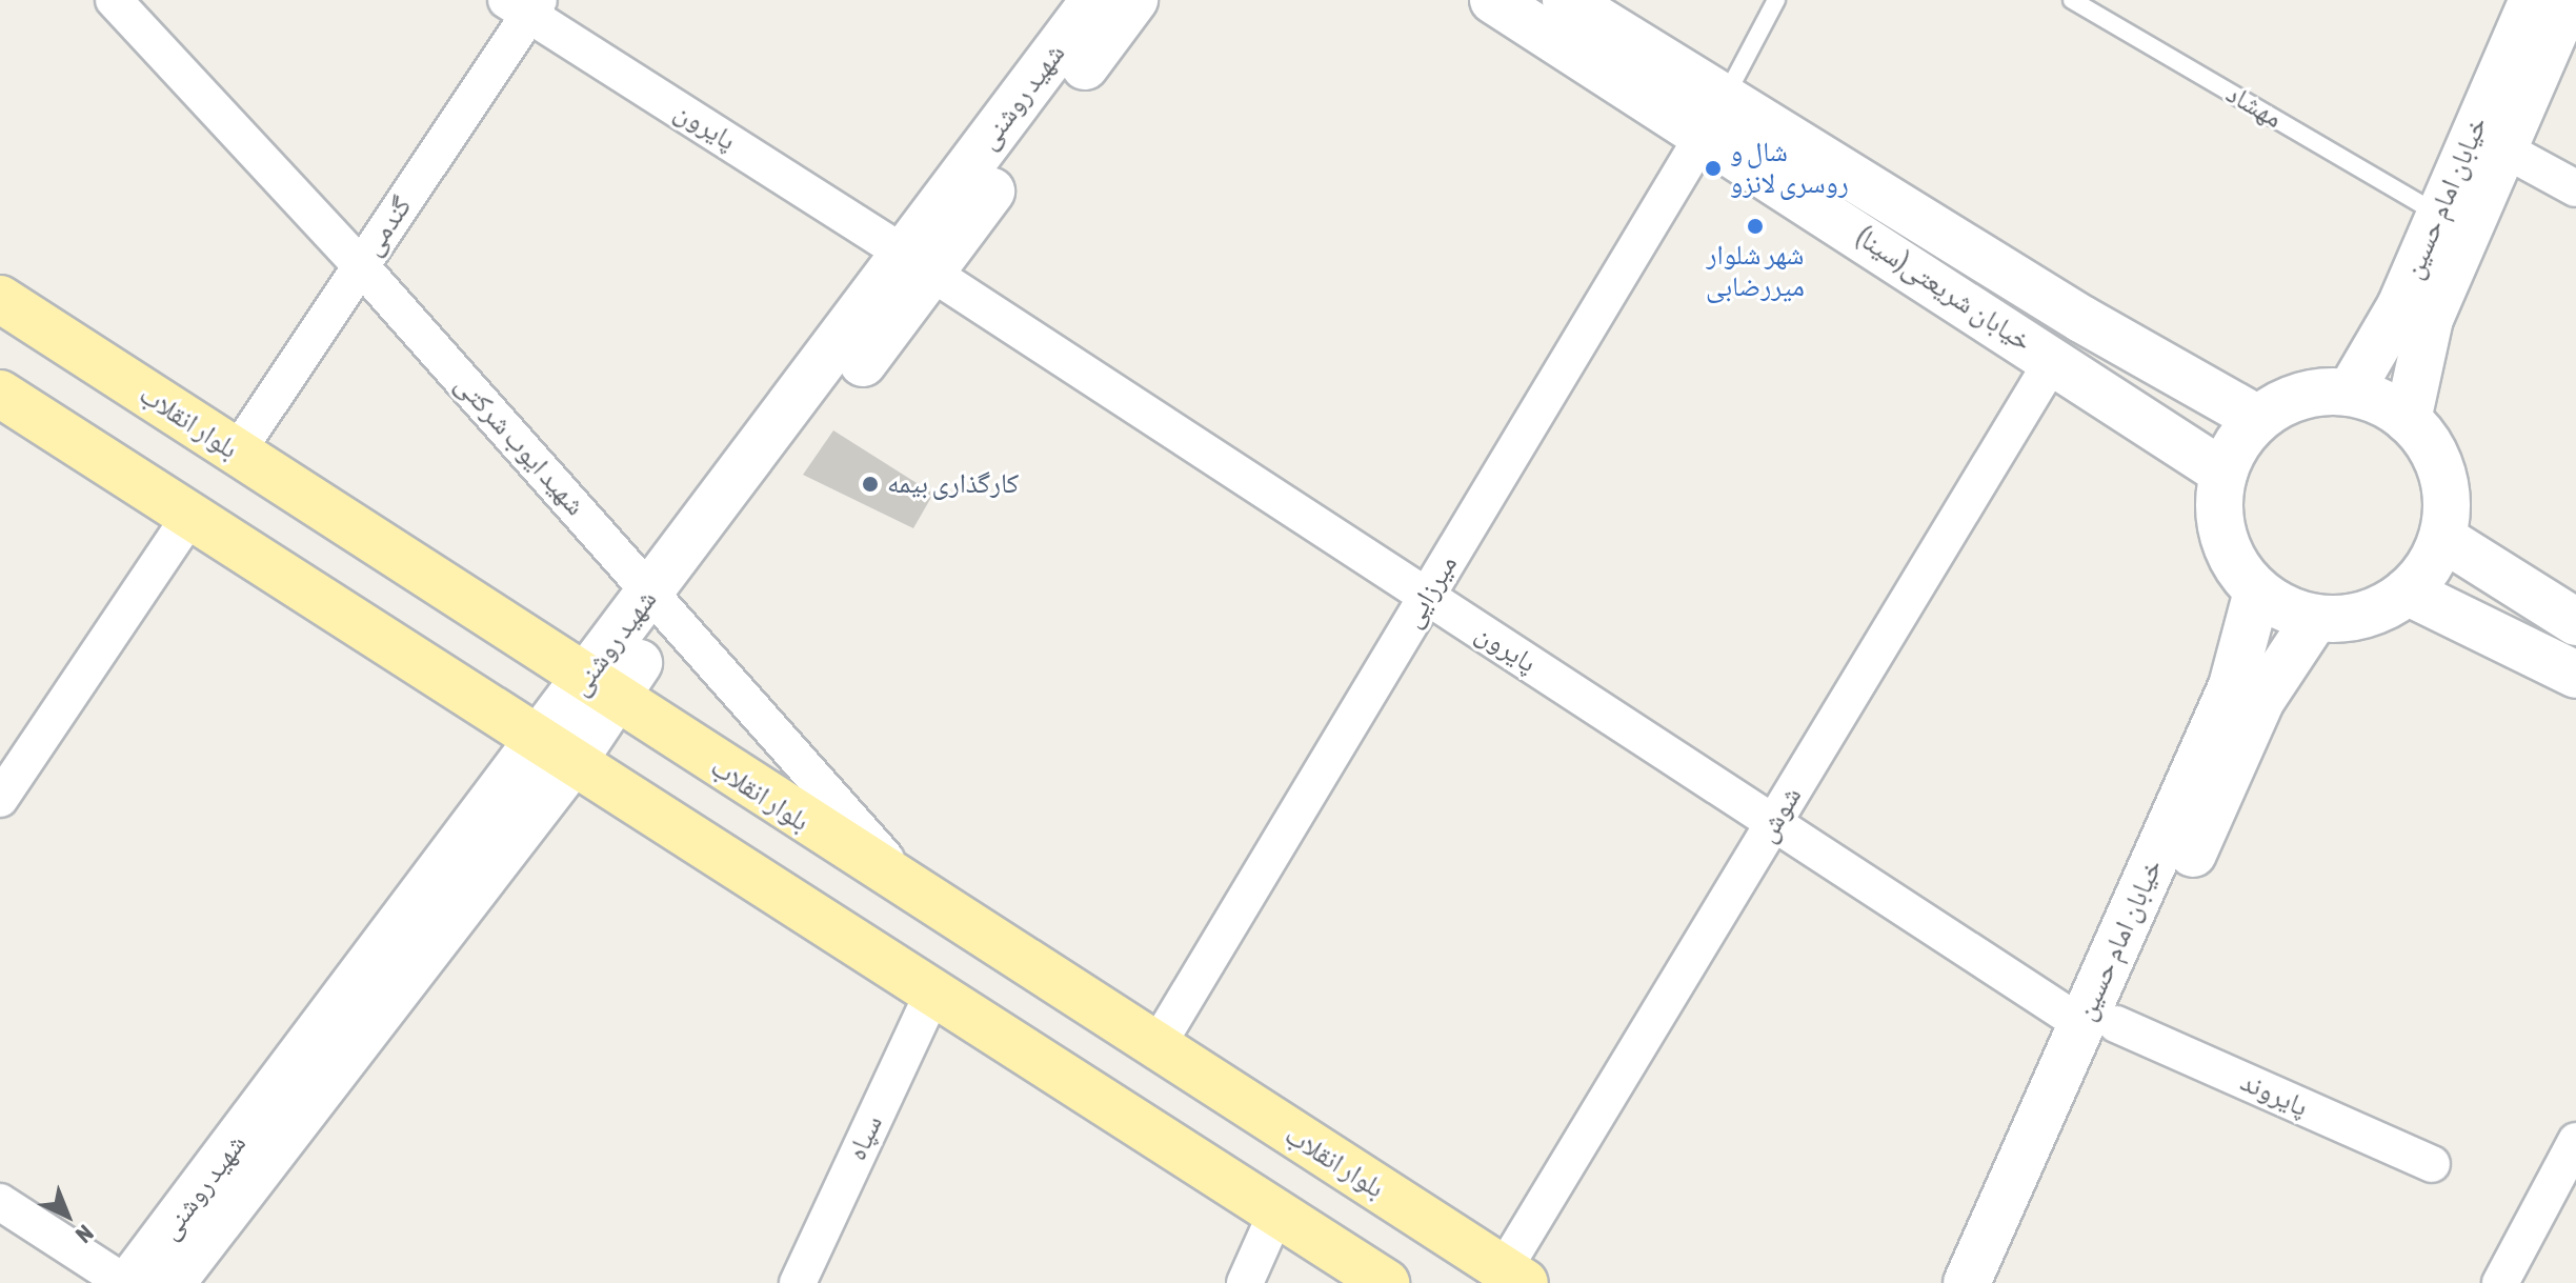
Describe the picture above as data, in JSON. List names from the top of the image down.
{
  "streets": {
    "main road": [
      "شهید روشنی",
      "خیابان امام حسین",
      "خیابان شریعتی(سینا)",
      "بلوار انقلاب"
    ],
    "street": [
      "پایرون",
      "گندمی",
      "شهید ایوب شرکتی",
      "میرزایی",
      "شوش",
      "پایروند",
      "سپاه"
    ],
    "lane": ["مهشاد"]
  },
  "crossings": [
    ["شهید روشنی", "پایرون"],
    ["شهید روشنی", "بلوار انقلاب"],
    ["شهید روشنی", "شهید ایوب شرکتی"],
    ["مهشاد", "خیابان امام حسین"],
    ["پایرون", "خیابان امام حسین"],
    ["پایرون", "گندمی"],
    ["پایرون", "میرزایی"],
    ["پایرون", "شوش"],
    ["پایرون", "پایروند"],
    ["خیابان امام حسین", "خیابان شریعتی(سینا)"],
    ["خیابان امام حسین", "پایروند"],
    ["گندمی", "بلوار انقلاب"],
    ["گندمی", "شهید ایوب شرکتی"],
    ["خیابان شریعتی(سینا)", "میرزایی"],
    ["خیابان شریعتی(سینا)", "شوش"],
    ["بلوار انقلاب", "شهید ایوب شرکتی"],
    ["بلوار انقلاب", "میرزایی"],
    ["بلوار انقلاب", "شوش"]
  ],
  "places": ["شال و روسری لانزو", "شهر شلوار میررضابی", "کارگذاری بیمه"],
  "north": "bottom right"
}
